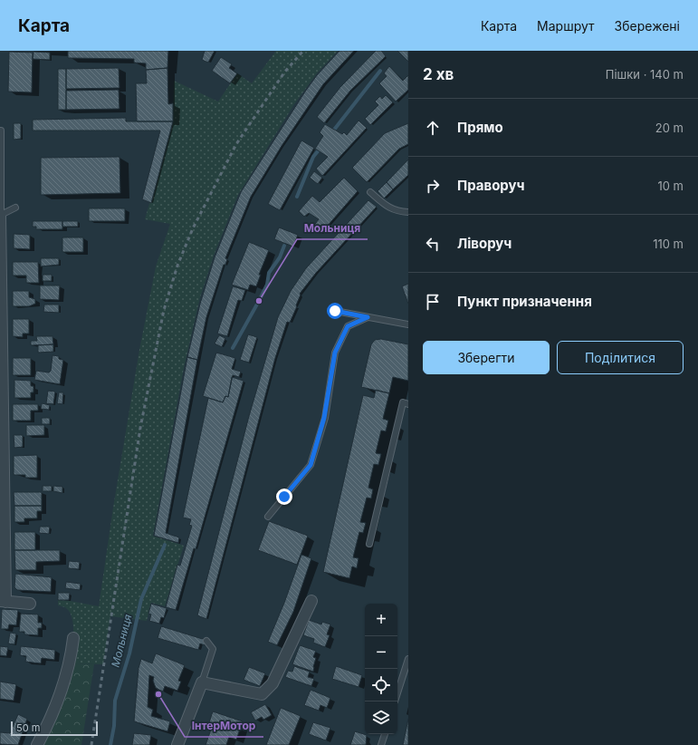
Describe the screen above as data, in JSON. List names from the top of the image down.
{
  "water": ["Мольниця"],
  "places": ["Мольниця", "ІнтерМотор"],
  "scale_bar": "50 m",
  "page": {
    "header": "Карта",
    "nav": ["Карта", "Маршрут", "Збережені"],
    "heading": ["2 хв", "Пішки · 140 m"],
    "list": [
      ["Прямо", "20 m"],
      ["Праворуч", "10 m"],
      ["Ліворуч", "110 m"],
      "Пункт призначення"
    ],
    "buttons": ["Зберегти", "Поділитися"],
    "map_buttons": ["+", "−"],
    "scale": "50 m"
  }
}
